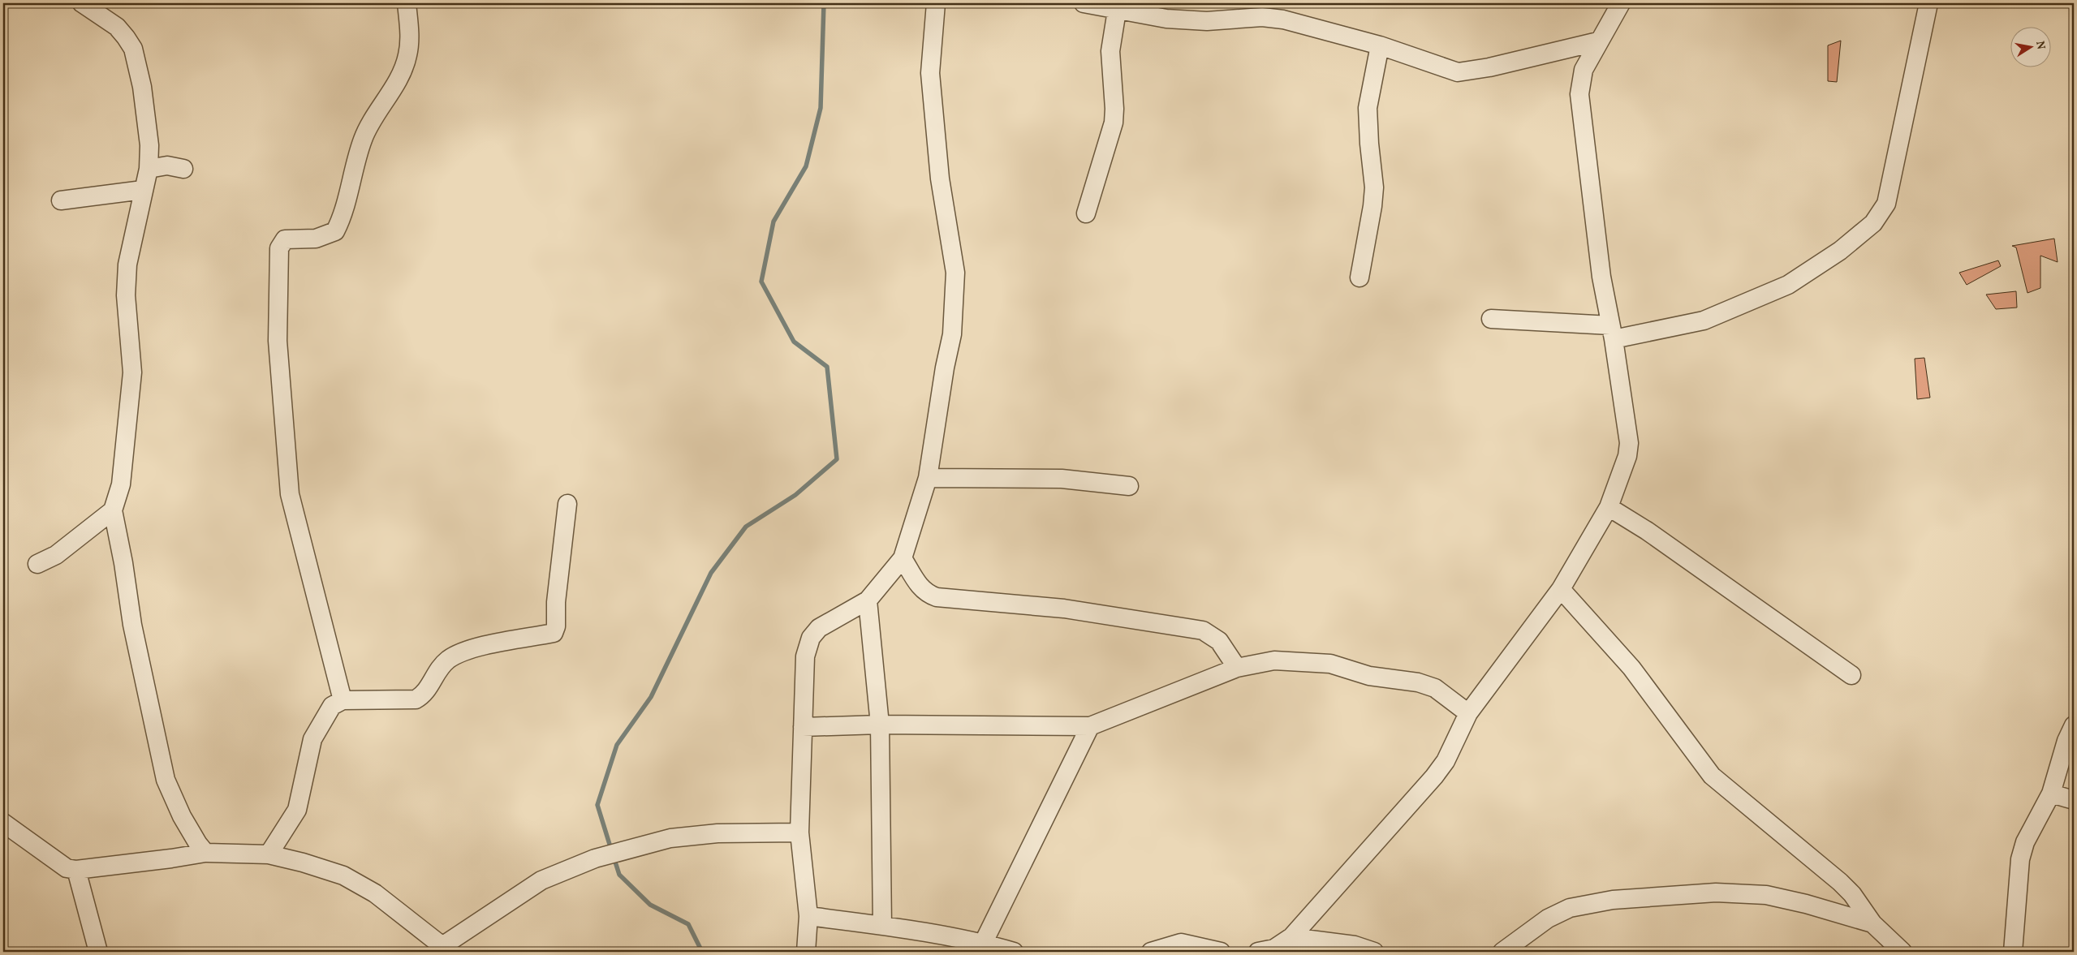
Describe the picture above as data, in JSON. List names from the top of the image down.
{
  "north": "right"
}
